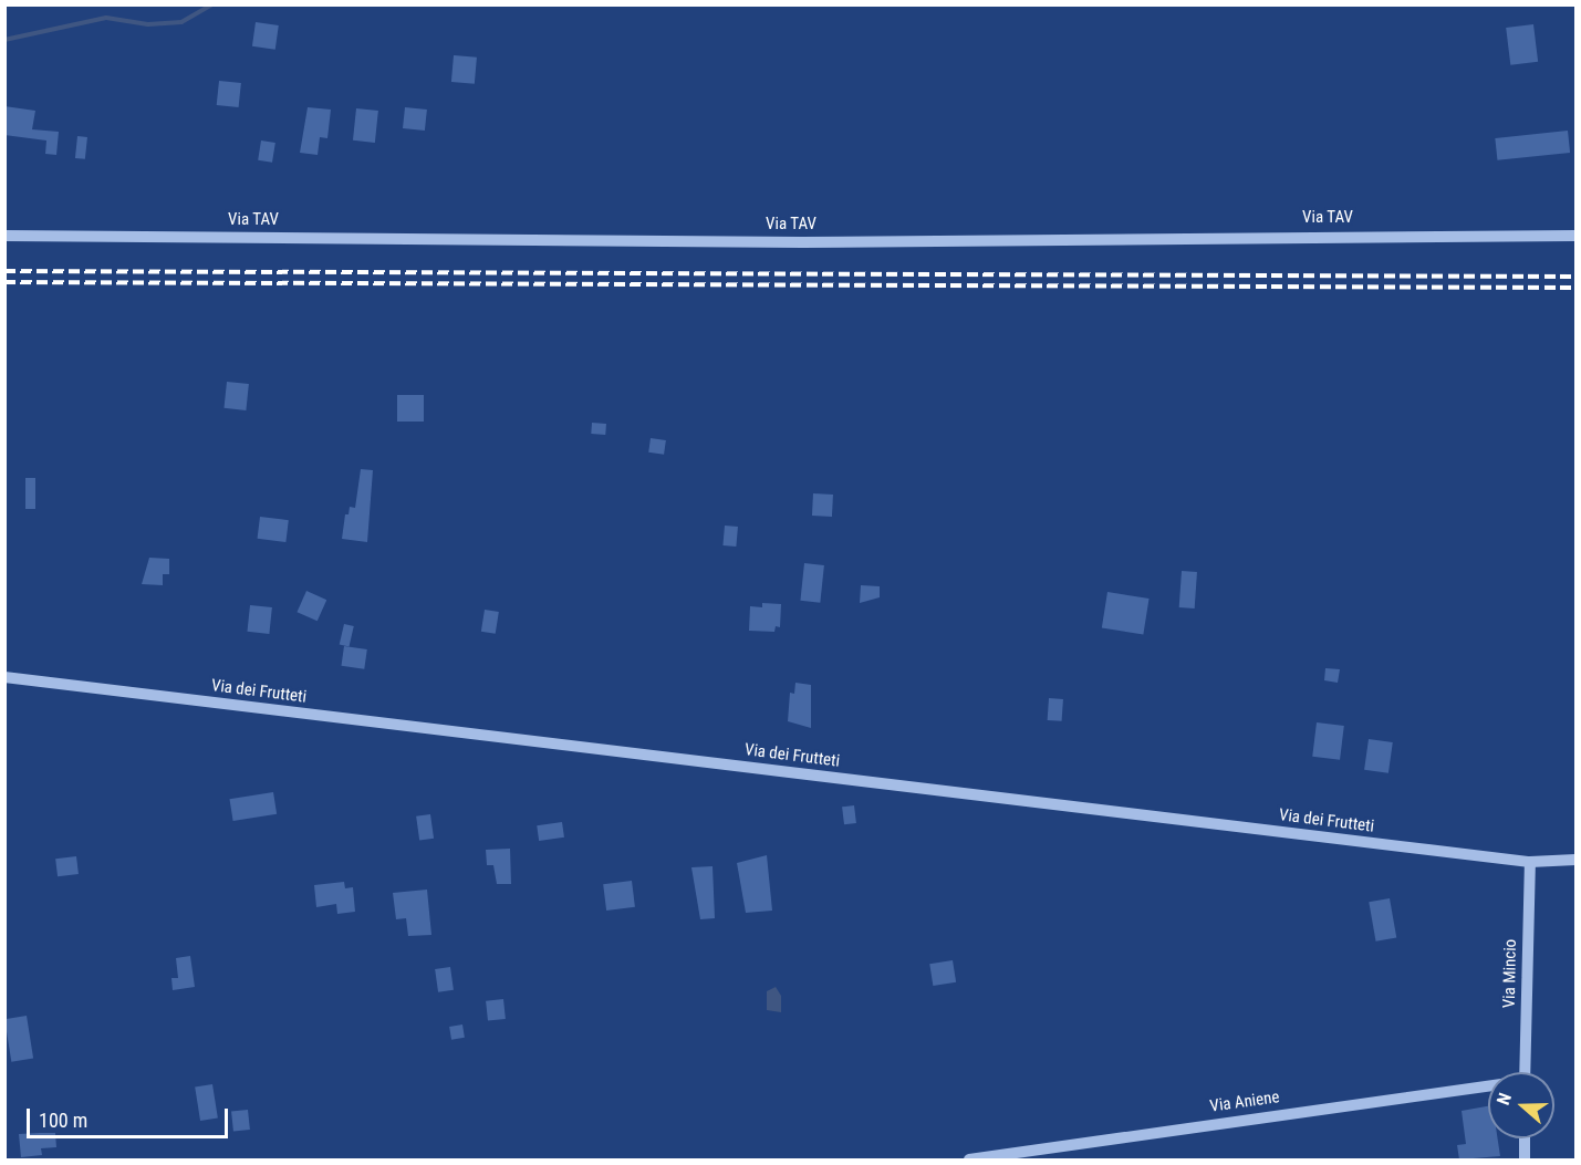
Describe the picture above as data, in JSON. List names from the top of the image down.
{
  "streets": {
    "street": [
      "Via TAV",
      "Via dei Frutteti",
      "Via Mincio",
      "Via Aniene"
    ]
  },
  "crossings": [
    ["Via dei Frutteti", "Via Mincio"]
  ],
  "scale_bar": "100 m",
  "north": "left"
}
